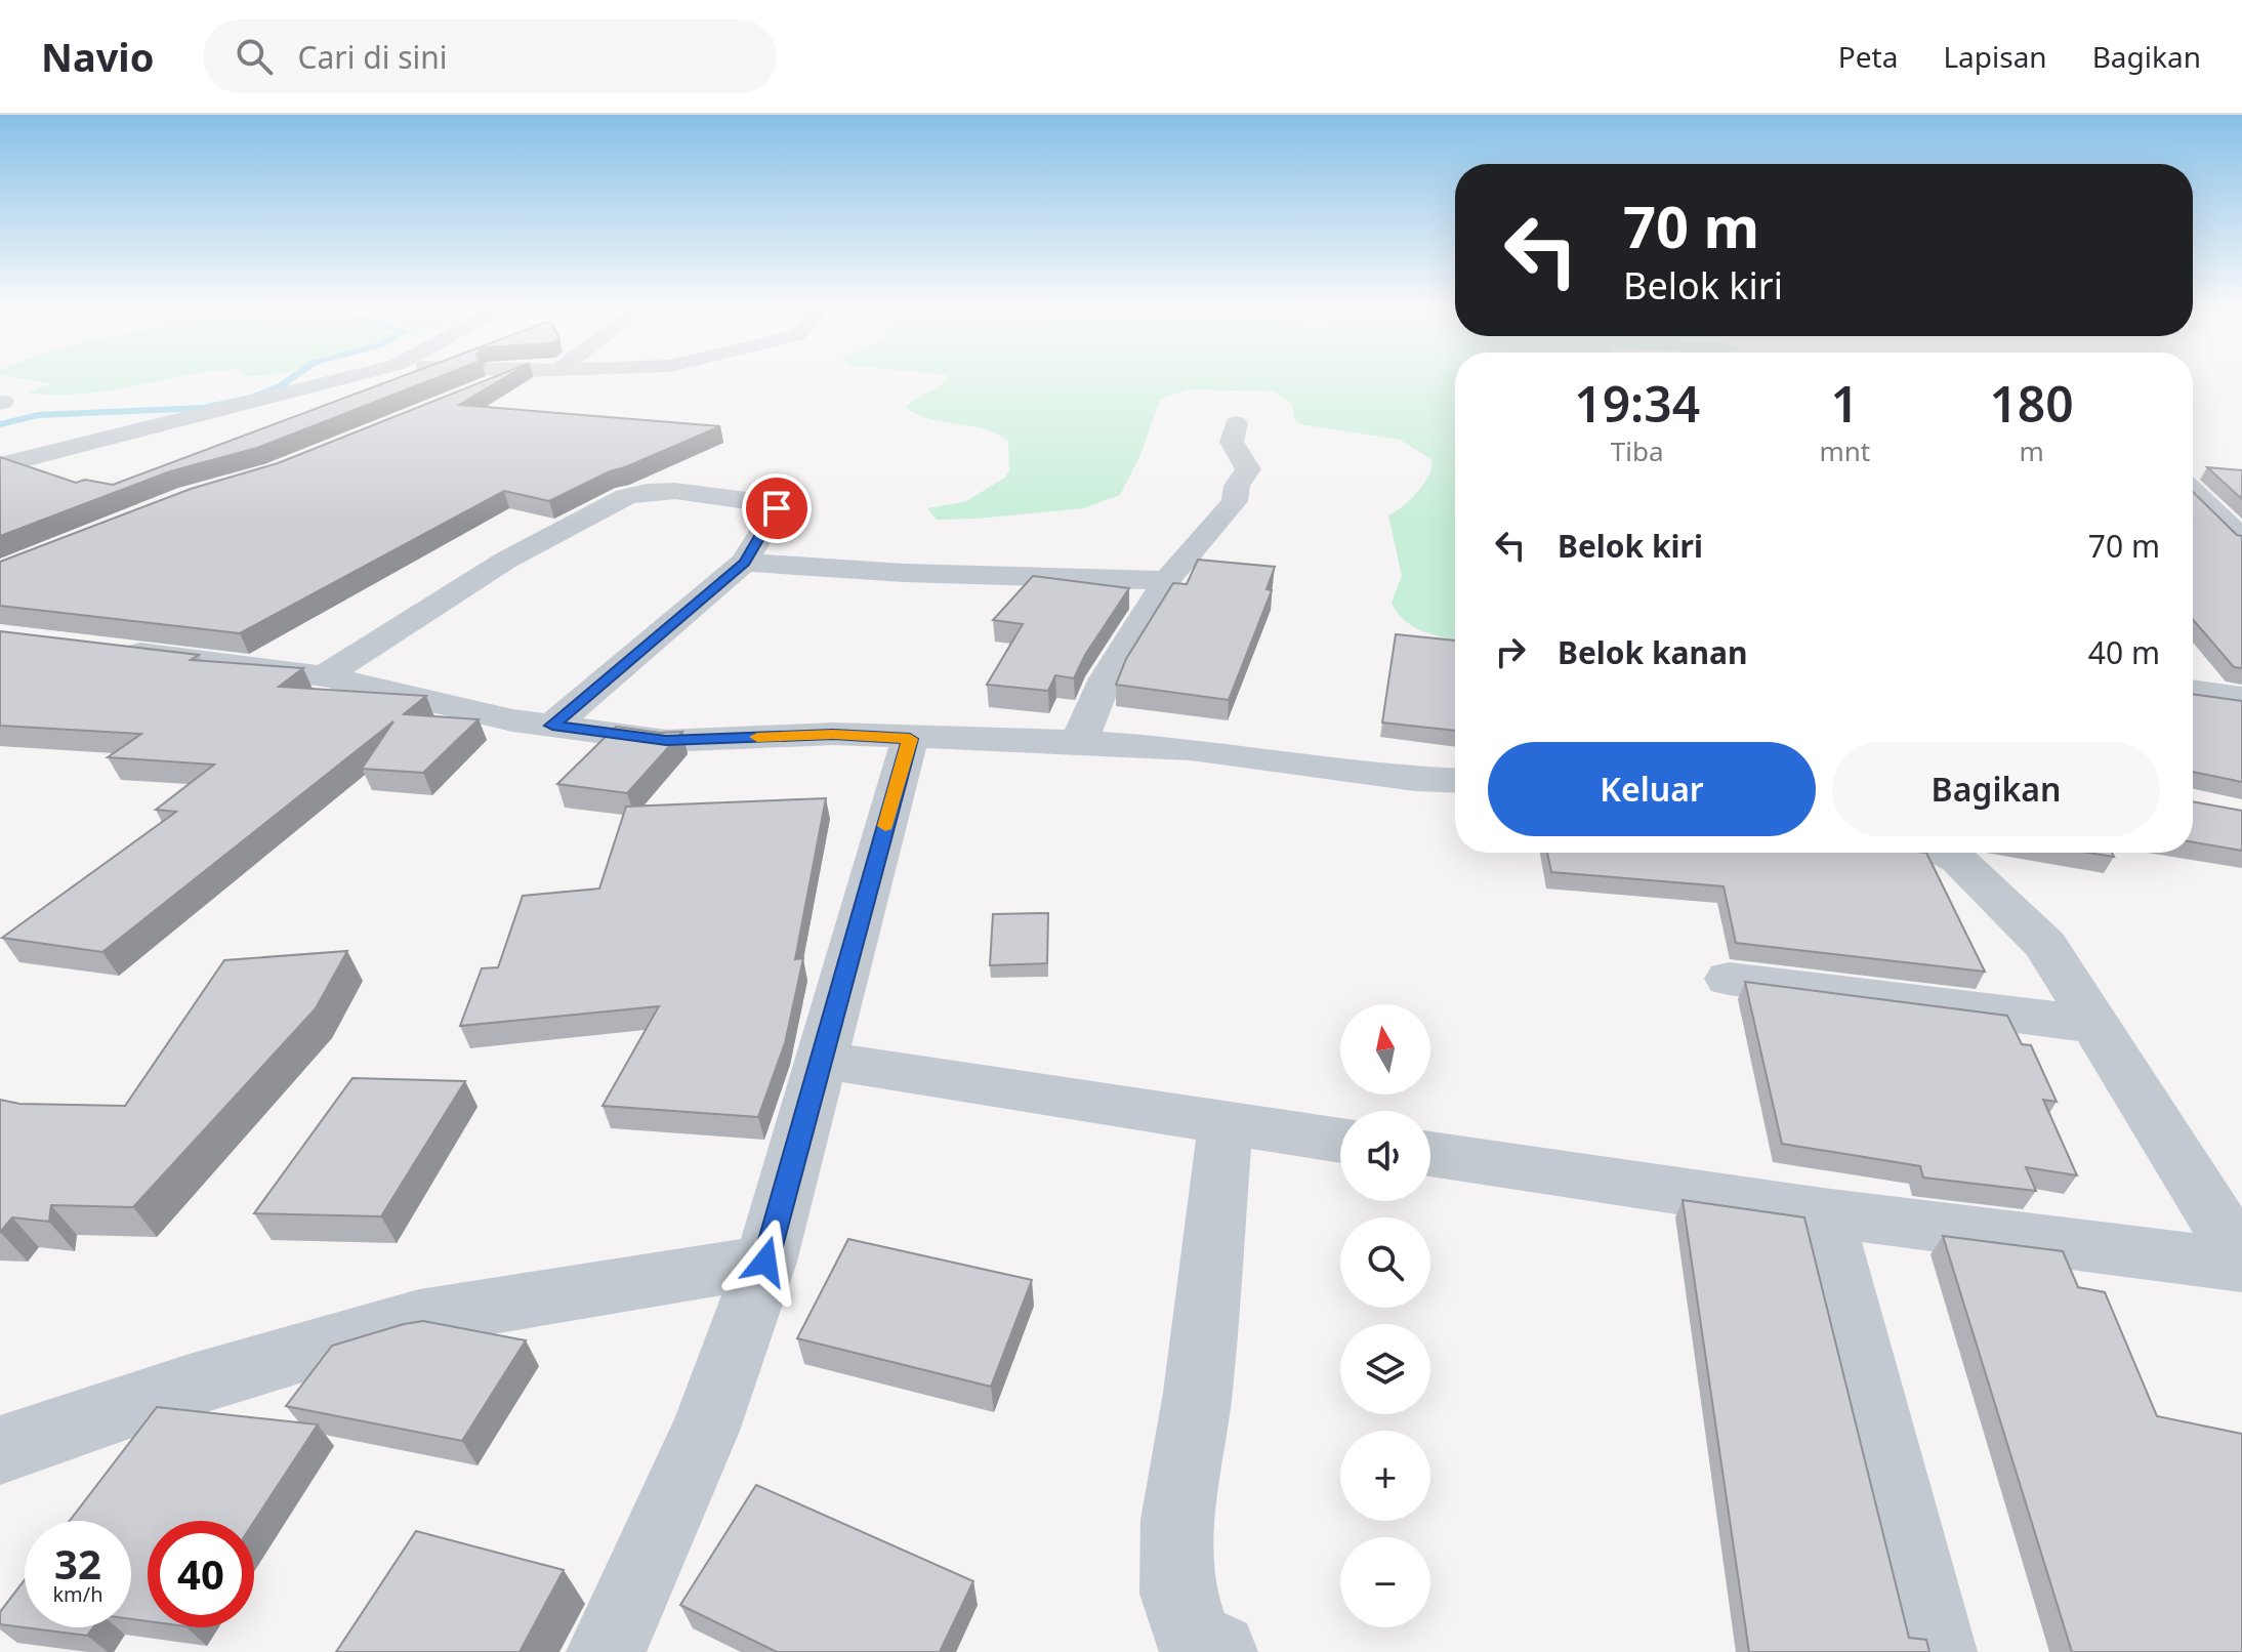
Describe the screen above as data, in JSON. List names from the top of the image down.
{
  "north": "top",
  "page": {
    "header": "Navio",
    "search": "Cari di sini",
    "nav": ["Peta", "Lapisan", "Bagikan"],
    "turn": ["70 m", "Belok kiri"],
    "eta": [
      "19:34",
      "Tiba",
      "1",
      "mnt",
      "180",
      "m"
    ],
    "list": [
      {
        "name": "Belok kiri",
        "value": "70 m"
      },
      {
        "name": "Belok kanan",
        "value": "40 m"
      }
    ],
    "buttons": ["Keluar", "Bagikan"],
    "map_buttons": ["+", "−"],
    "speed": "32 km/h",
    "limit": "40"
  }
}
